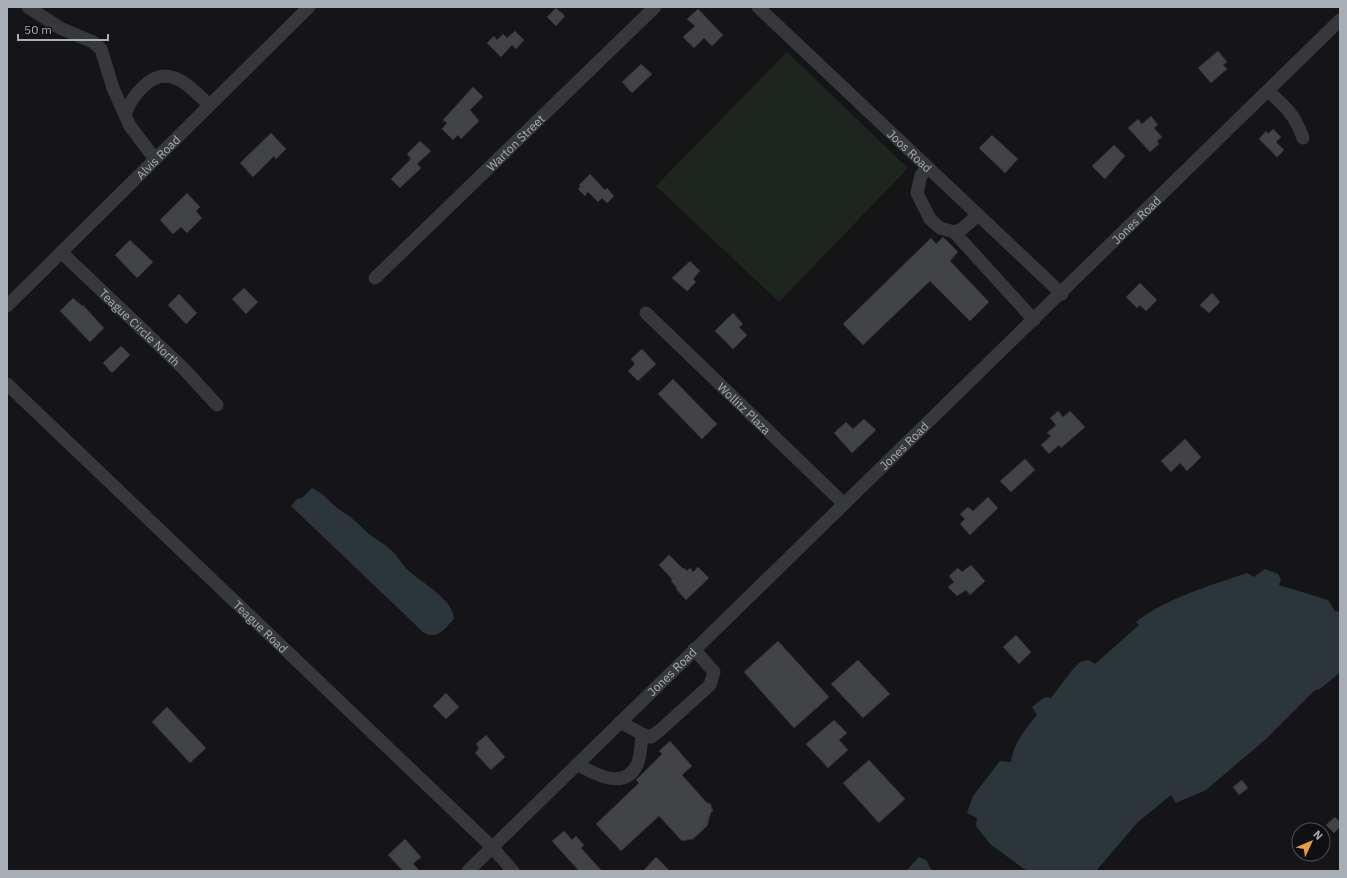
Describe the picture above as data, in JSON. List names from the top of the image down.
{
  "streets": {
    "street": [
      "Warton Street",
      "Joos Road",
      "Alvis Road",
      "Jones Road",
      "Teague Circle North",
      "Wollitz Plaza",
      "Teague Road"
    ]
  },
  "crossings": [
    ["Joos Road", "Jones Road"],
    ["Alvis Road", "Teague Circle North"],
    ["Jones Road", "Wollitz Plaza"],
    ["Jones Road", "Teague Road"]
  ],
  "scale_bar": "50 m",
  "north": "top right"
}
